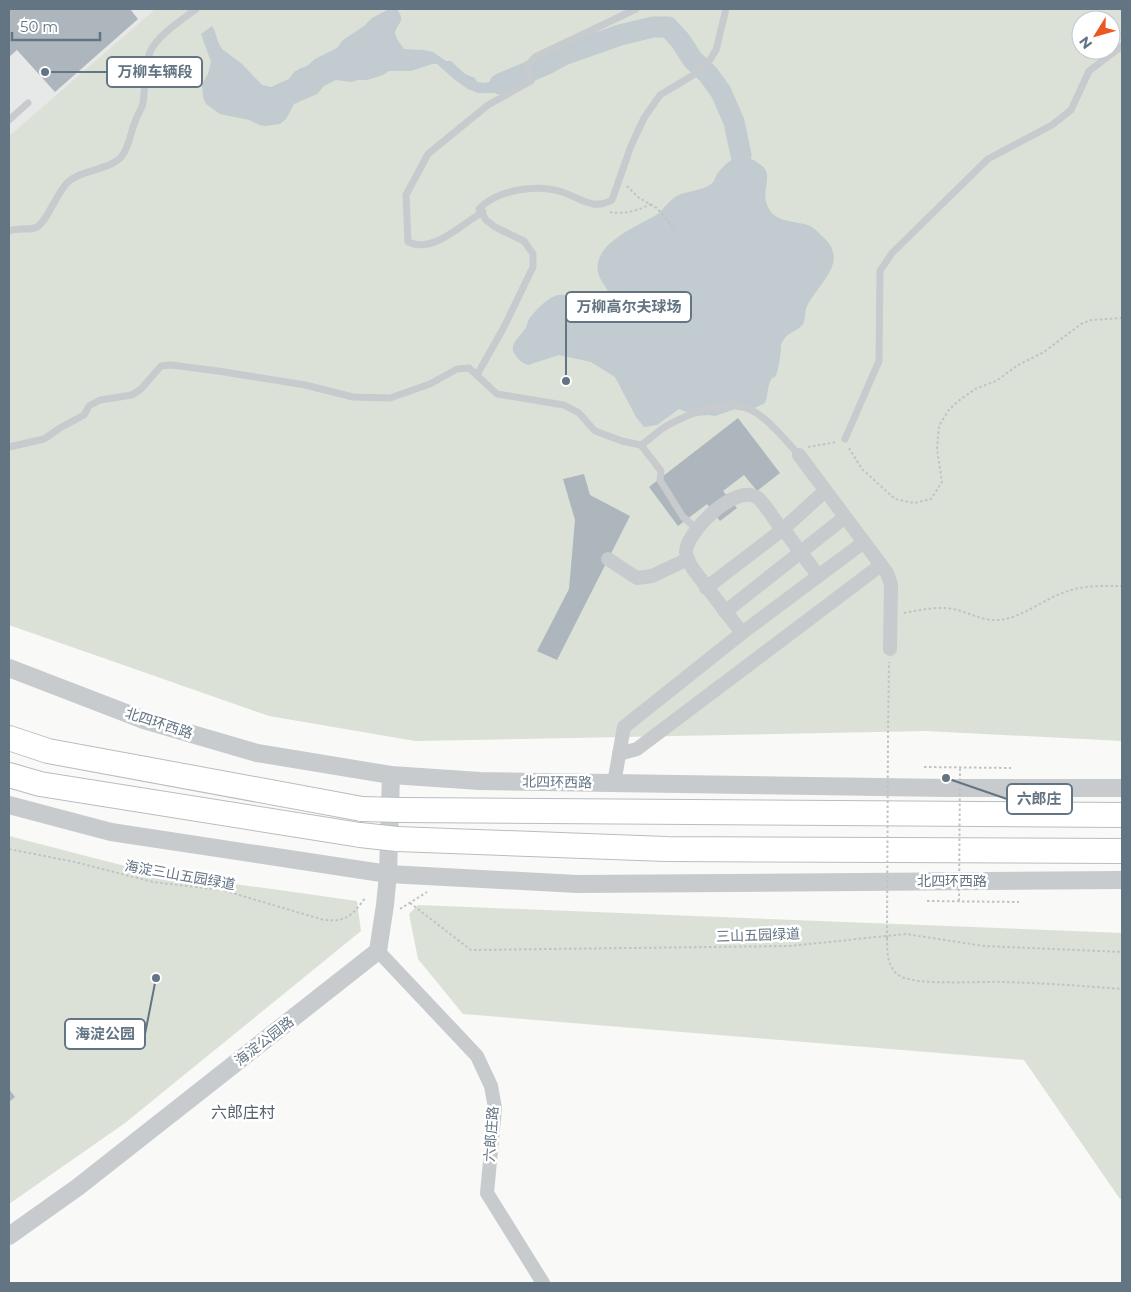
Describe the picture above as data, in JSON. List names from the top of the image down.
{
  "streets": {
    "highway": ["北四环西路"],
    "street": ["海淀公园路", "六郎庄路"],
    "path": ["海淀三山五园绿道", "三山五园绿道"]
  },
  "crossings": [
    ["海淀公园路", "六郎庄路"]
  ],
  "districts": ["六郎庄村"],
  "places": [
    "万柳车辆段",
    "万柳高尔夫球场",
    "六郎庄",
    "海淀公园"
  ],
  "scale_bar": "50 m",
  "north": "bottom left"
}
